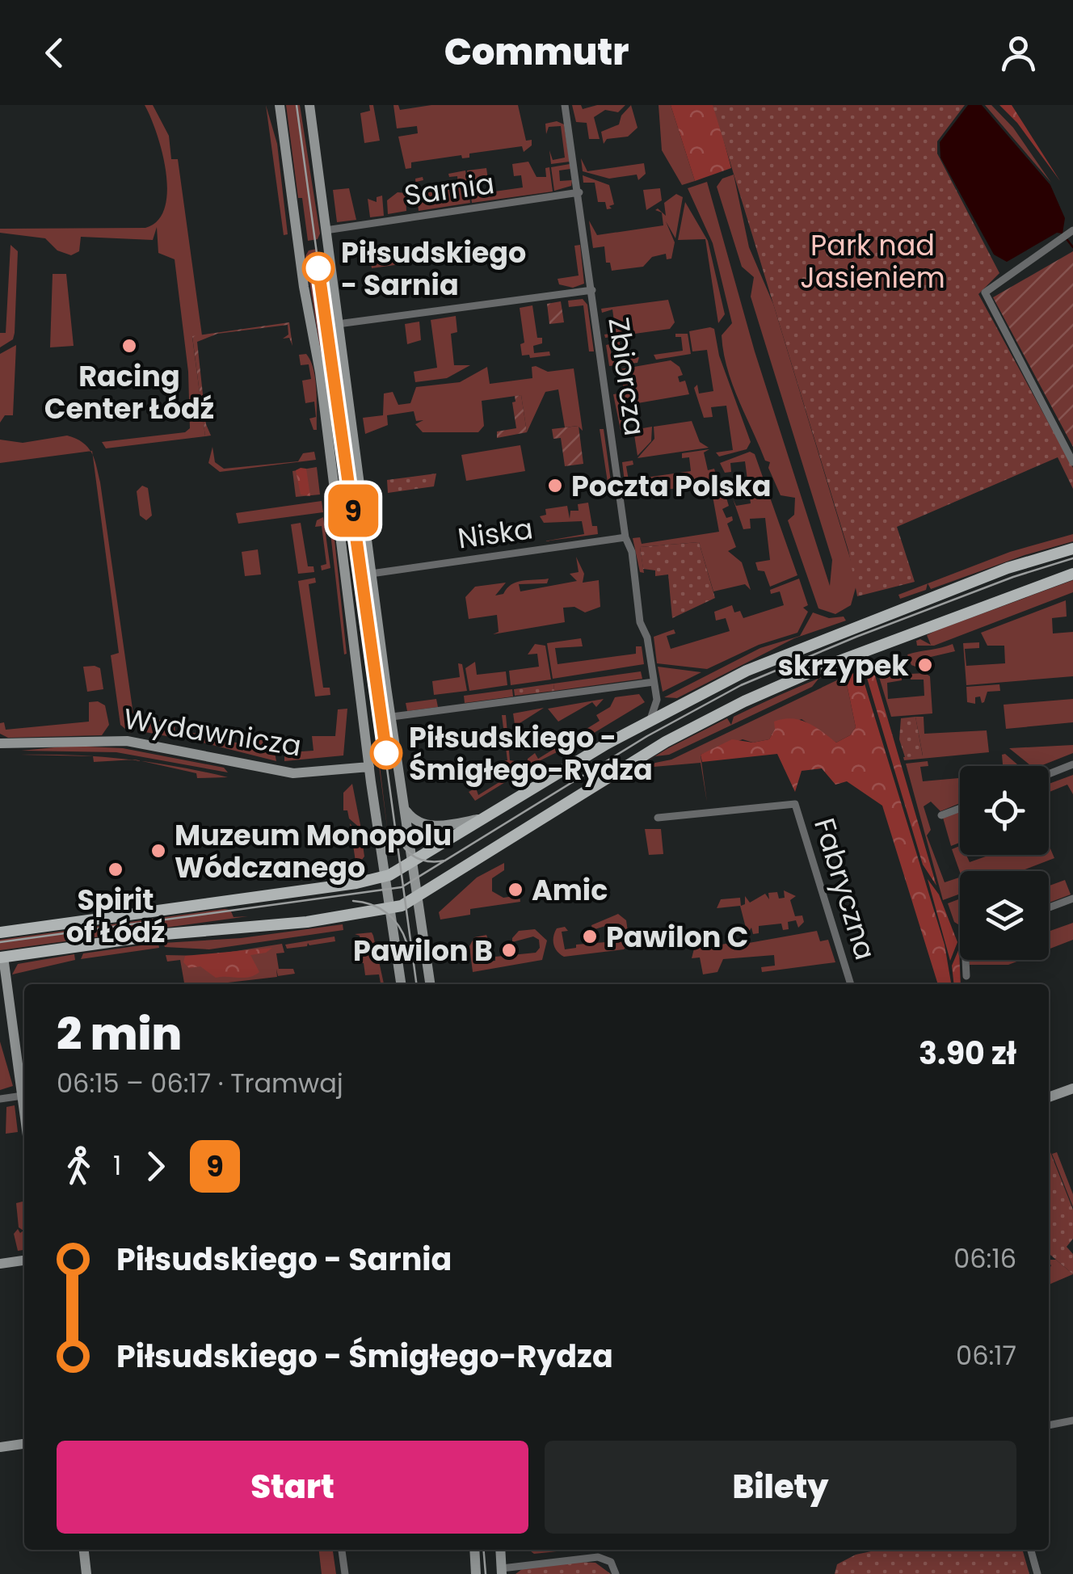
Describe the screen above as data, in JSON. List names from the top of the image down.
{
  "streets": {
    "main road": ["Wydawnicza"],
    "street": [
      "Sarnia",
      "Zbiorcza",
      "Niska",
      "Fabryczna"
    ]
  },
  "crossings": [
    ["Sarnia", "Zbiorcza"],
    ["Zbiorcza", "Niska"]
  ],
  "parks": ["Park nad Jasieniem"],
  "places": [
    "Piłsudskiego - Sarnia",
    "Racing Center Łódź",
    "Poczta Polska",
    "skrzypek",
    "Piłsudskiego - Śmigłego-Rydza",
    "Muzeum Monopolu Wódczanego",
    "Spirit of Łódź",
    "Amic",
    "Pawilon C",
    "Pawilon B"
  ],
  "lines": ["tram line 9"],
  "page": {
    "header": "Commutr",
    "on_map": "9",
    "heading": ["2 min", "06:15 – 06:17 · Tramwaj", "3.90 zł"],
    "legs": ["1", "9"],
    "list": [
      {
        "name": "Piłsudskiego - Sarnia",
        "value": "06:16"
      },
      {
        "name": "Piłsudskiego - Śmigłego-Rydza",
        "value": "06:17"
      }
    ],
    "buttons": ["Start", "Bilety"]
  }
}
